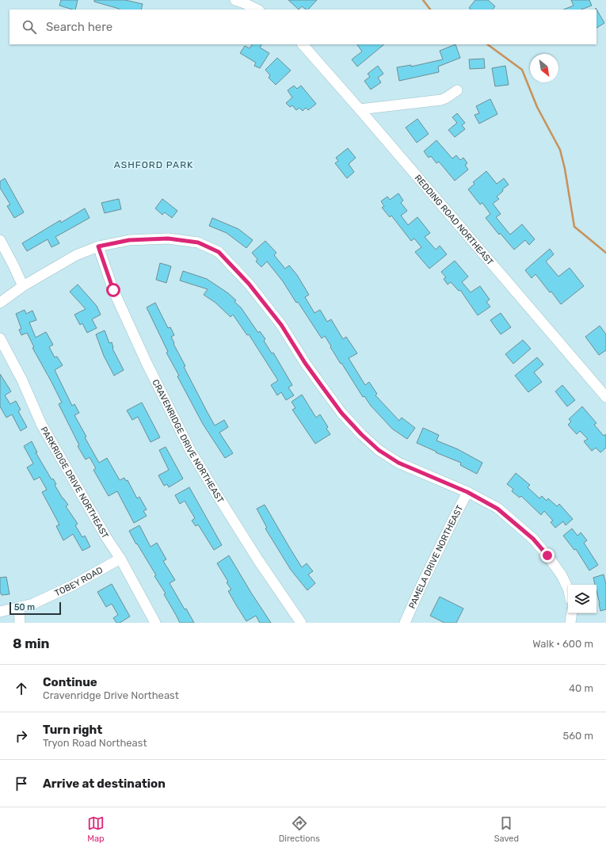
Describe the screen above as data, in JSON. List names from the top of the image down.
{
  "streets": {
    "street": [
      "REDDING ROAD NORTHEAST",
      "CRAVENRIDGE DRIVE NORTHEAST",
      "PARKRIDGE DRIVE NORTHEAST",
      "PAMELA DRIVE NORTHEAST",
      "TOBEY ROAD"
    ]
  },
  "crossings": [
    ["PARKRIDGE DRIVE NORTHEAST", "TOBEY ROAD"]
  ],
  "districts": ["ASHFORD PARK"],
  "scale_bar": "50 m",
  "north": "bottom right",
  "page": {
    "search": "Search here",
    "scale": "50 m",
    "heading": ["8 min", "Walk · 600 m"],
    "list": [
      ["Continue", "Cravenridge Drive Northeast", "40 m"],
      ["Turn right", "Tryon Road Northeast", "560 m"],
      "Arrive at destination"
    ],
    "nav": ["Map", "Directions", "Saved"]
  }
}
